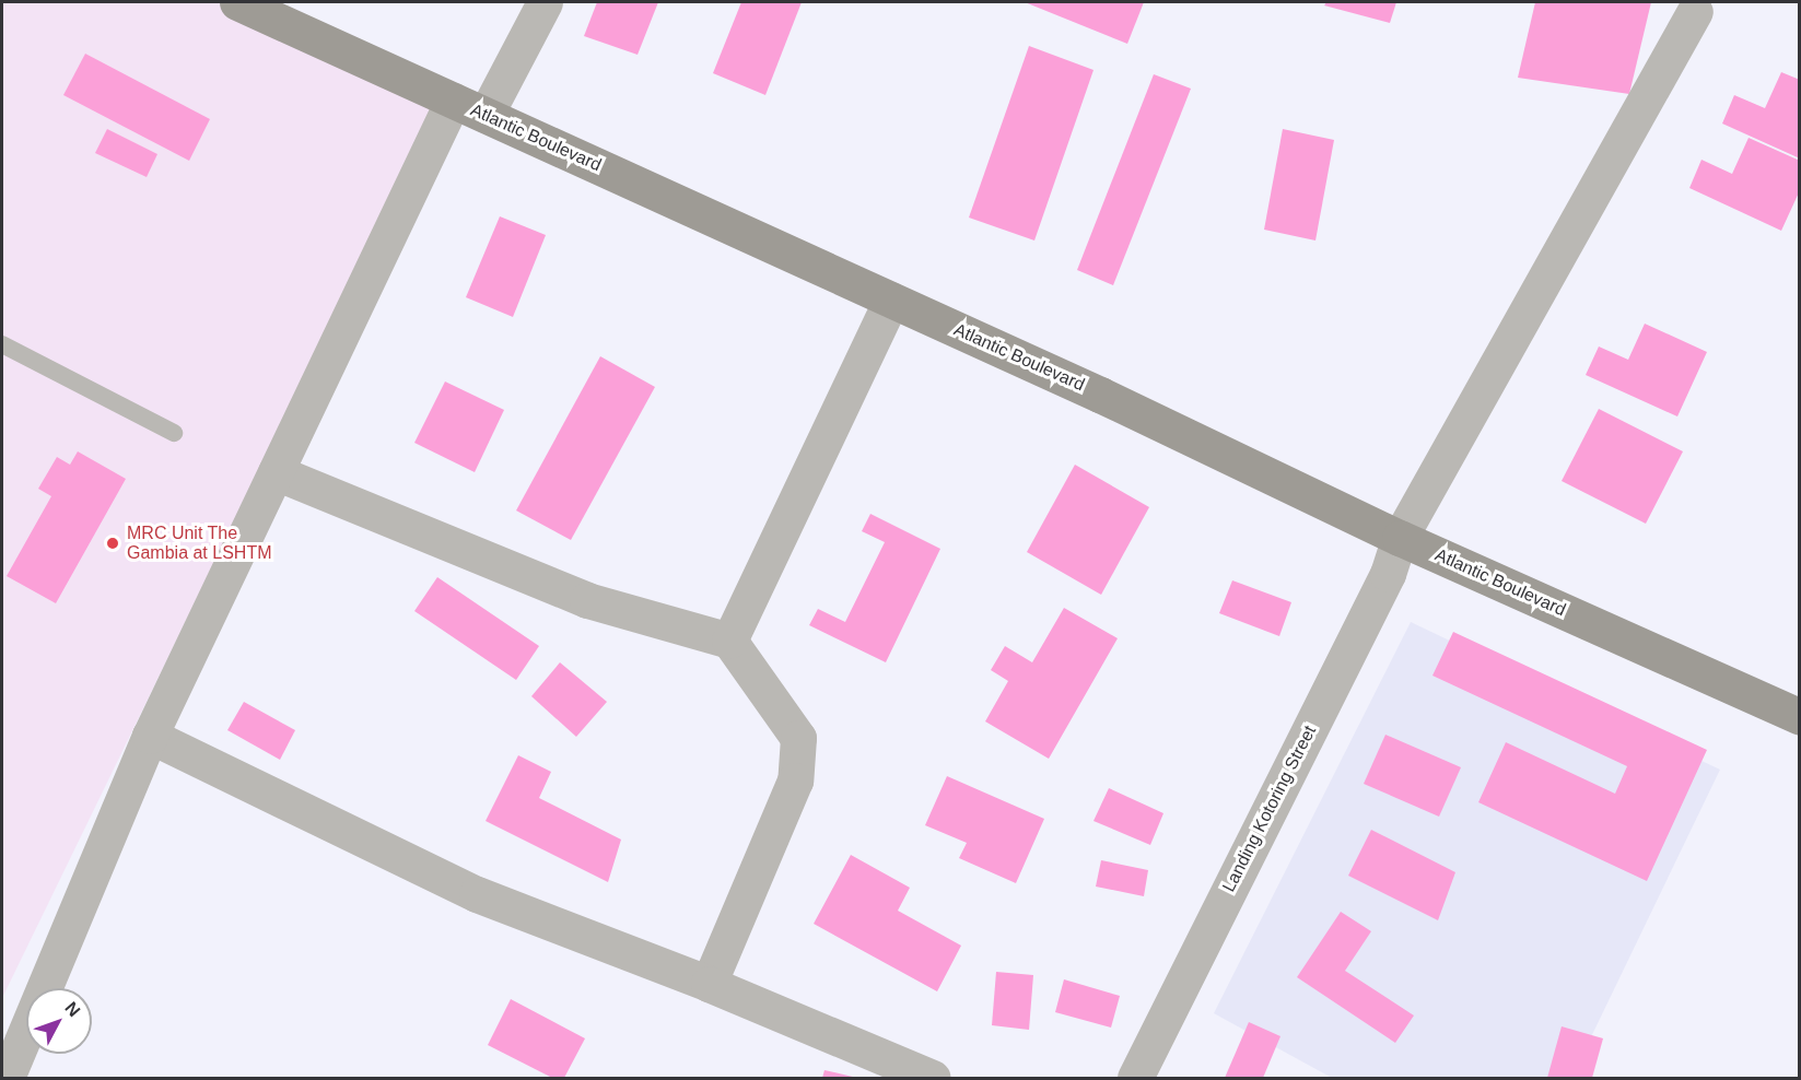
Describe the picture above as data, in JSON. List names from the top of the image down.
{
  "streets": {
    "street": ["Atlantic Boulevard", "Landing Kotoring Street"]
  },
  "crossings": [
    ["Atlantic Boulevard", "Landing Kotoring Street"]
  ],
  "places": ["MRC Unit The Gambia at LSHTM"],
  "north": "top right"
}
